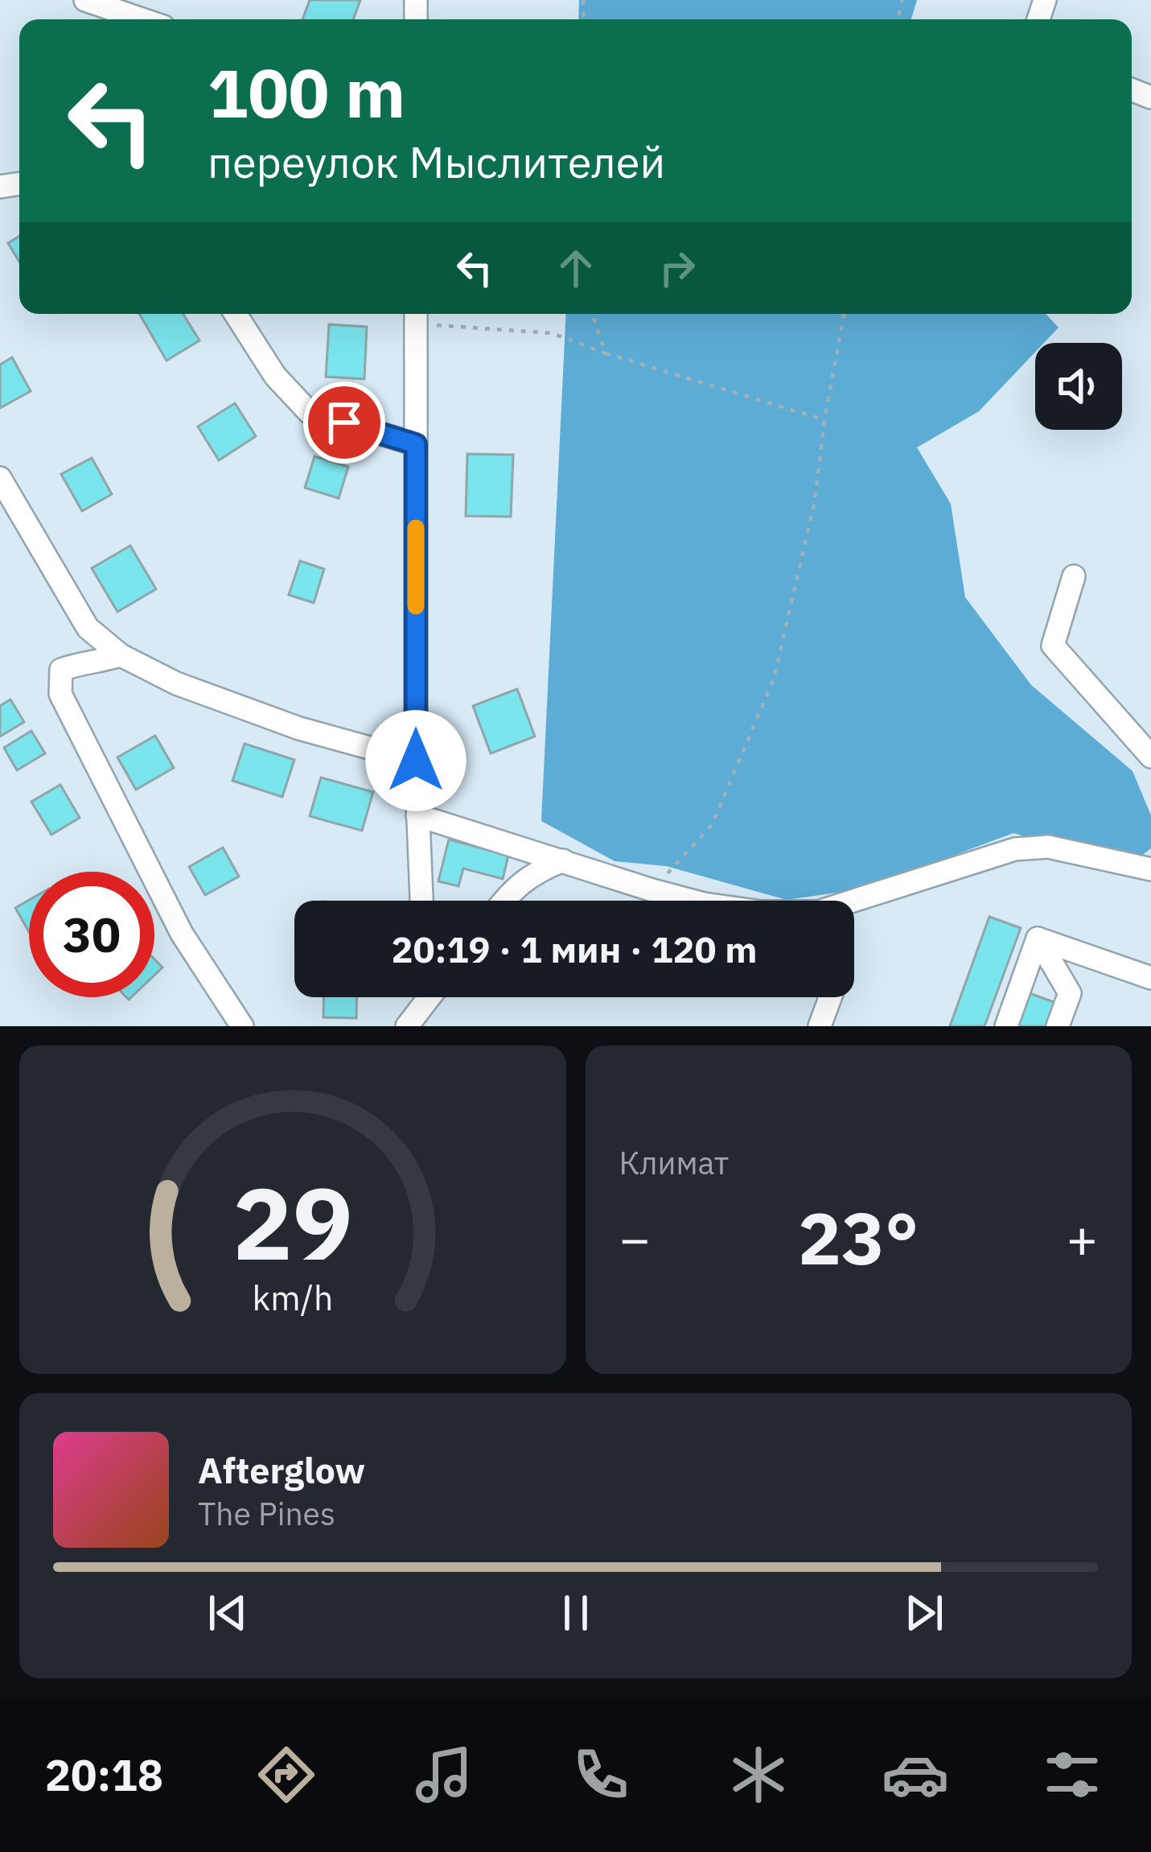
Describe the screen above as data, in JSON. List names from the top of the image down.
{
  "page": {
    "turn": ["100 m", "переулок Мыслителей"],
    "limit": "30",
    "trip": "20:19 · 1 мин · 120 m",
    "tile": "Климат",
    "heat": ["−", "23°", "+"],
    "song": ["Afterglow", "The Pines"],
    "tabs": "20:18",
    "gauge": ["29", "km/h"]
  }
}
